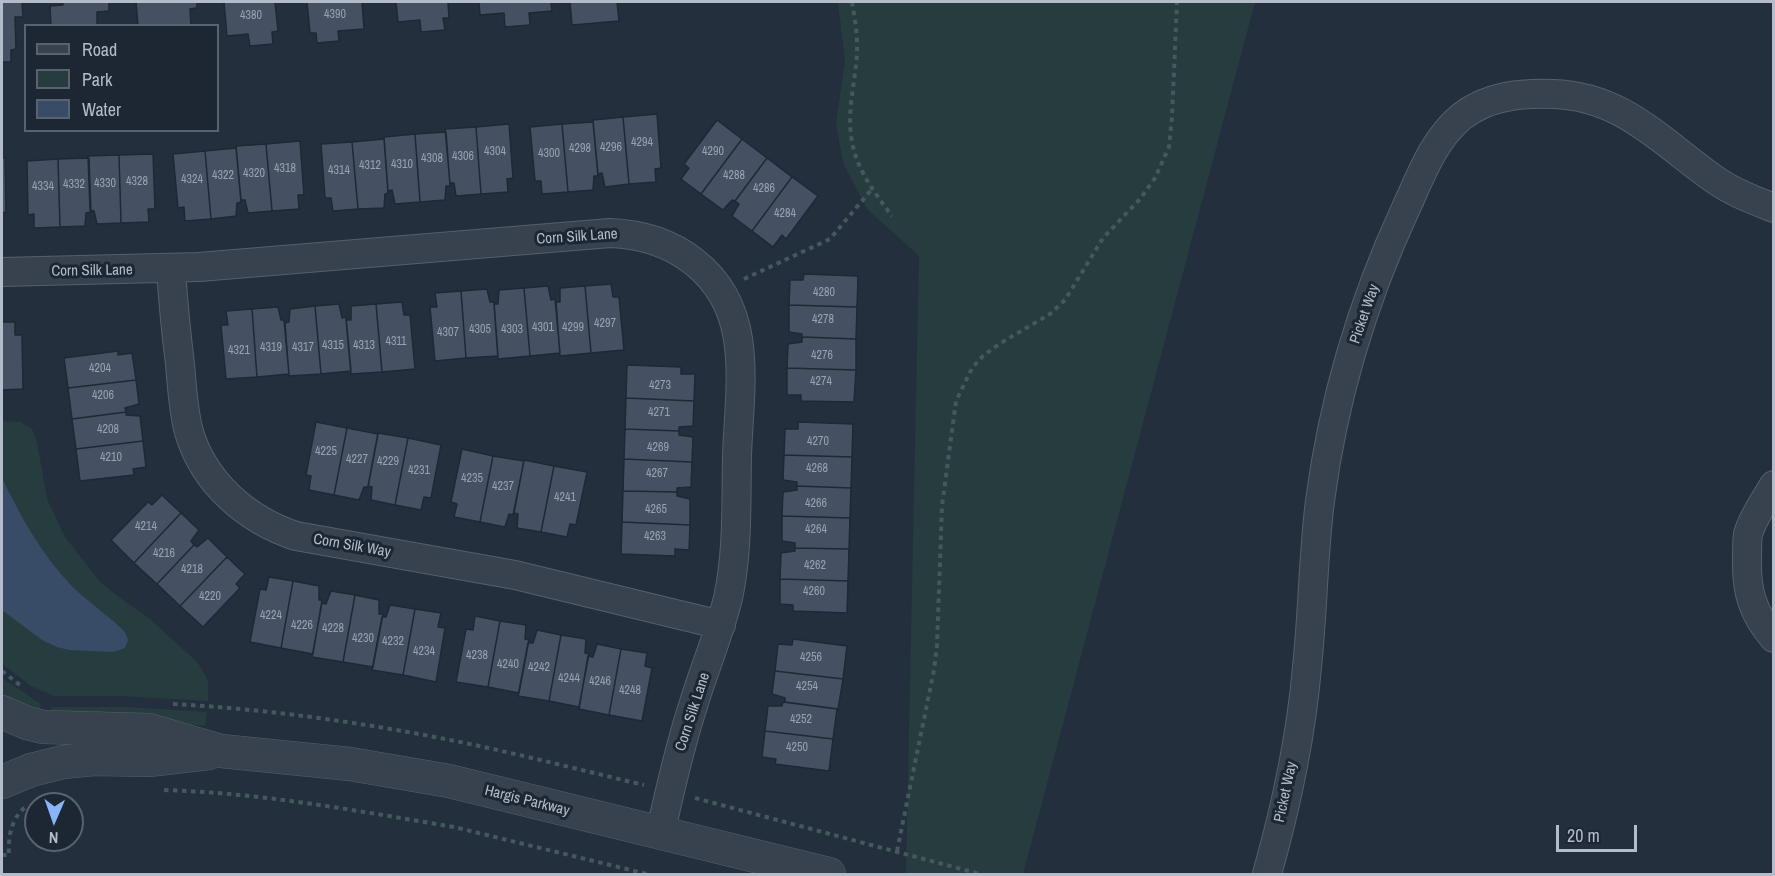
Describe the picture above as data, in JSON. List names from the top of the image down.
{
  "streets": {
    "street": [
      "Corn Silk Lane",
      "Picket Way",
      "Corn Silk Way",
      "Hargis Parkway"
    ]
  },
  "crossings": [
    ["Corn Silk Lane", "Corn Silk Way"],
    ["Corn Silk Lane", "Hargis Parkway"]
  ],
  "house_numbers": [
    "4390",
    "4380",
    "4294",
    "4296",
    "4298",
    "4304",
    "4290",
    "4300",
    "4306",
    "4308",
    "4310",
    "4312",
    "4318",
    "4314",
    "4320",
    "4322",
    "4288",
    "4324",
    "4328",
    "4330",
    "4332",
    "4334",
    "4286",
    "4284",
    "4280",
    "4278",
    "4297",
    "4301",
    "4299",
    "4305",
    "4303",
    "4307",
    "4311",
    "4315",
    "4313",
    "4319",
    "4317",
    "4321",
    "4276",
    "4204",
    "4274",
    "4273",
    "4206",
    "4271",
    "4208",
    "4270",
    "4269",
    "4225",
    "4210",
    "4227",
    "4229",
    "4268",
    "4231",
    "4267",
    "4235",
    "4237",
    "4241",
    "4266",
    "4265",
    "4214",
    "4264",
    "4263",
    "4216",
    "4262",
    "4218",
    "4260",
    "4220",
    "4224",
    "4226",
    "4228",
    "4230",
    "4232",
    "4234",
    "4238",
    "4256",
    "4240",
    "4242",
    "4244",
    "4246",
    "4254",
    "4248",
    "4252",
    "4250"
  ],
  "legend": ["Road", "Park", "Water"],
  "scale_bar": "20 m",
  "north": "bottom"
}
